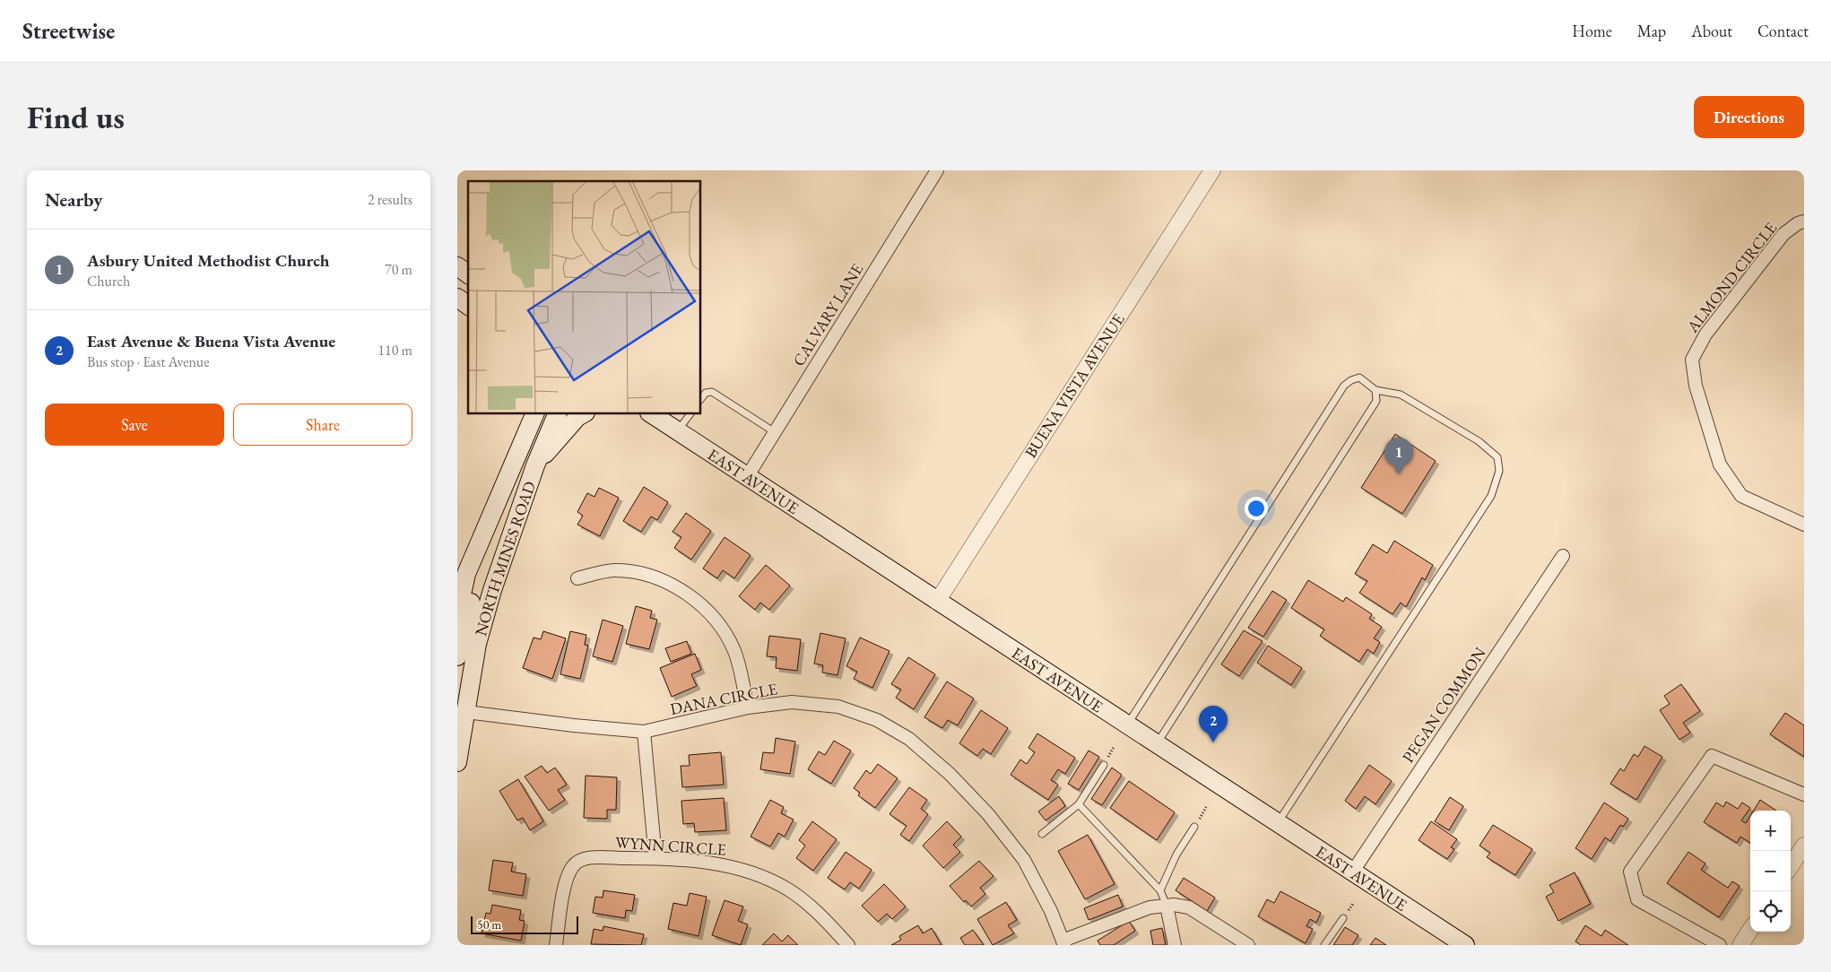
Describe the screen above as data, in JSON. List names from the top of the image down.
{
  "streets": {
    "main road": ["EAST AVENUE", "NORTH MINES ROAD"],
    "street": [
      "ALMOND CIRCLE",
      "CALVARY LANE",
      "BUENA VISTA AVENUE",
      "DANA CIRCLE",
      "PEGAN COMMON",
      "WYNN CIRCLE"
    ]
  },
  "crossings": [
    ["CALVARY LANE", "EAST AVENUE"],
    ["BUENA VISTA AVENUE", "EAST AVENUE"],
    ["EAST AVENUE", "PEGAN COMMON"],
    ["NORTH MINES ROAD", "DANA CIRCLE"]
  ],
  "scale_bar": "50 m",
  "page": {
    "header": "Streetwise",
    "nav": [
      "Home",
      "Map",
      "About",
      "Contact"
    ],
    "buttons": [
      "Directions",
      ["Save", "Share"]
    ],
    "title": "Find us",
    "heading": ["Nearby", "2 results"],
    "list": [
      {
        "mark": "1",
        "name": "Asbury United Methodist Church",
        "note": "Church",
        "value": "70 m"
      },
      {
        "mark": "2",
        "name": "East Avenue & Buena Vista Avenue",
        "note": "Bus stop · East Avenue",
        "value": "110 m"
      }
    ],
    "pins": ["1", "2"],
    "map_buttons": ["+", "−"],
    "scale": "50 m"
  }
}
